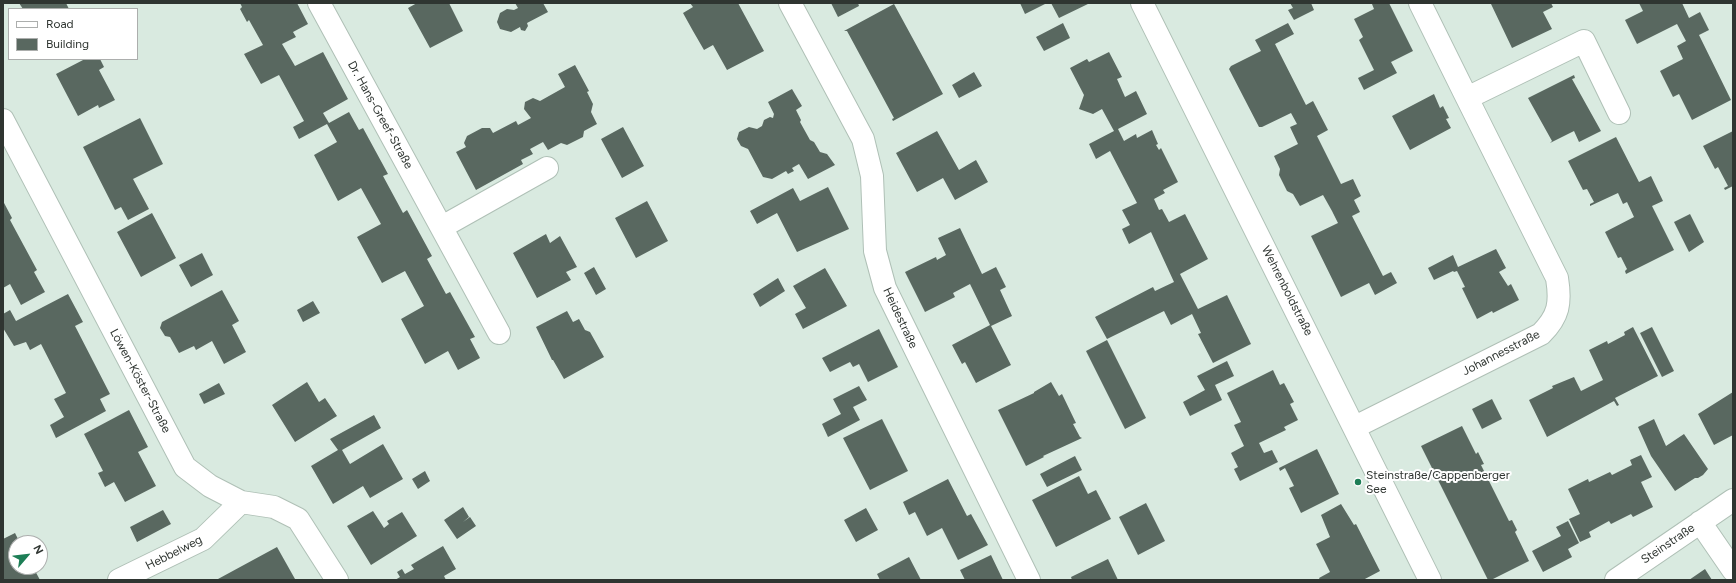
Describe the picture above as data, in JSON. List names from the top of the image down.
{
  "streets": {
    "street": [
      "Dr. Hans-Greef-Straße",
      "Wehrenboldstraße",
      "Heidestraße",
      "Johannesstraße",
      "Löwen-Köster-Straße",
      "Steinstraße",
      "Hebbelweg"
    ]
  },
  "crossings": [
    ["Wehrenboldstraße", "Johannesstraße"],
    ["Löwen-Köster-Straße", "Hebbelweg"]
  ],
  "places": ["Steinstraße/Cappenberger See"],
  "legend": ["Road", "Building"],
  "north": "top right"
}
